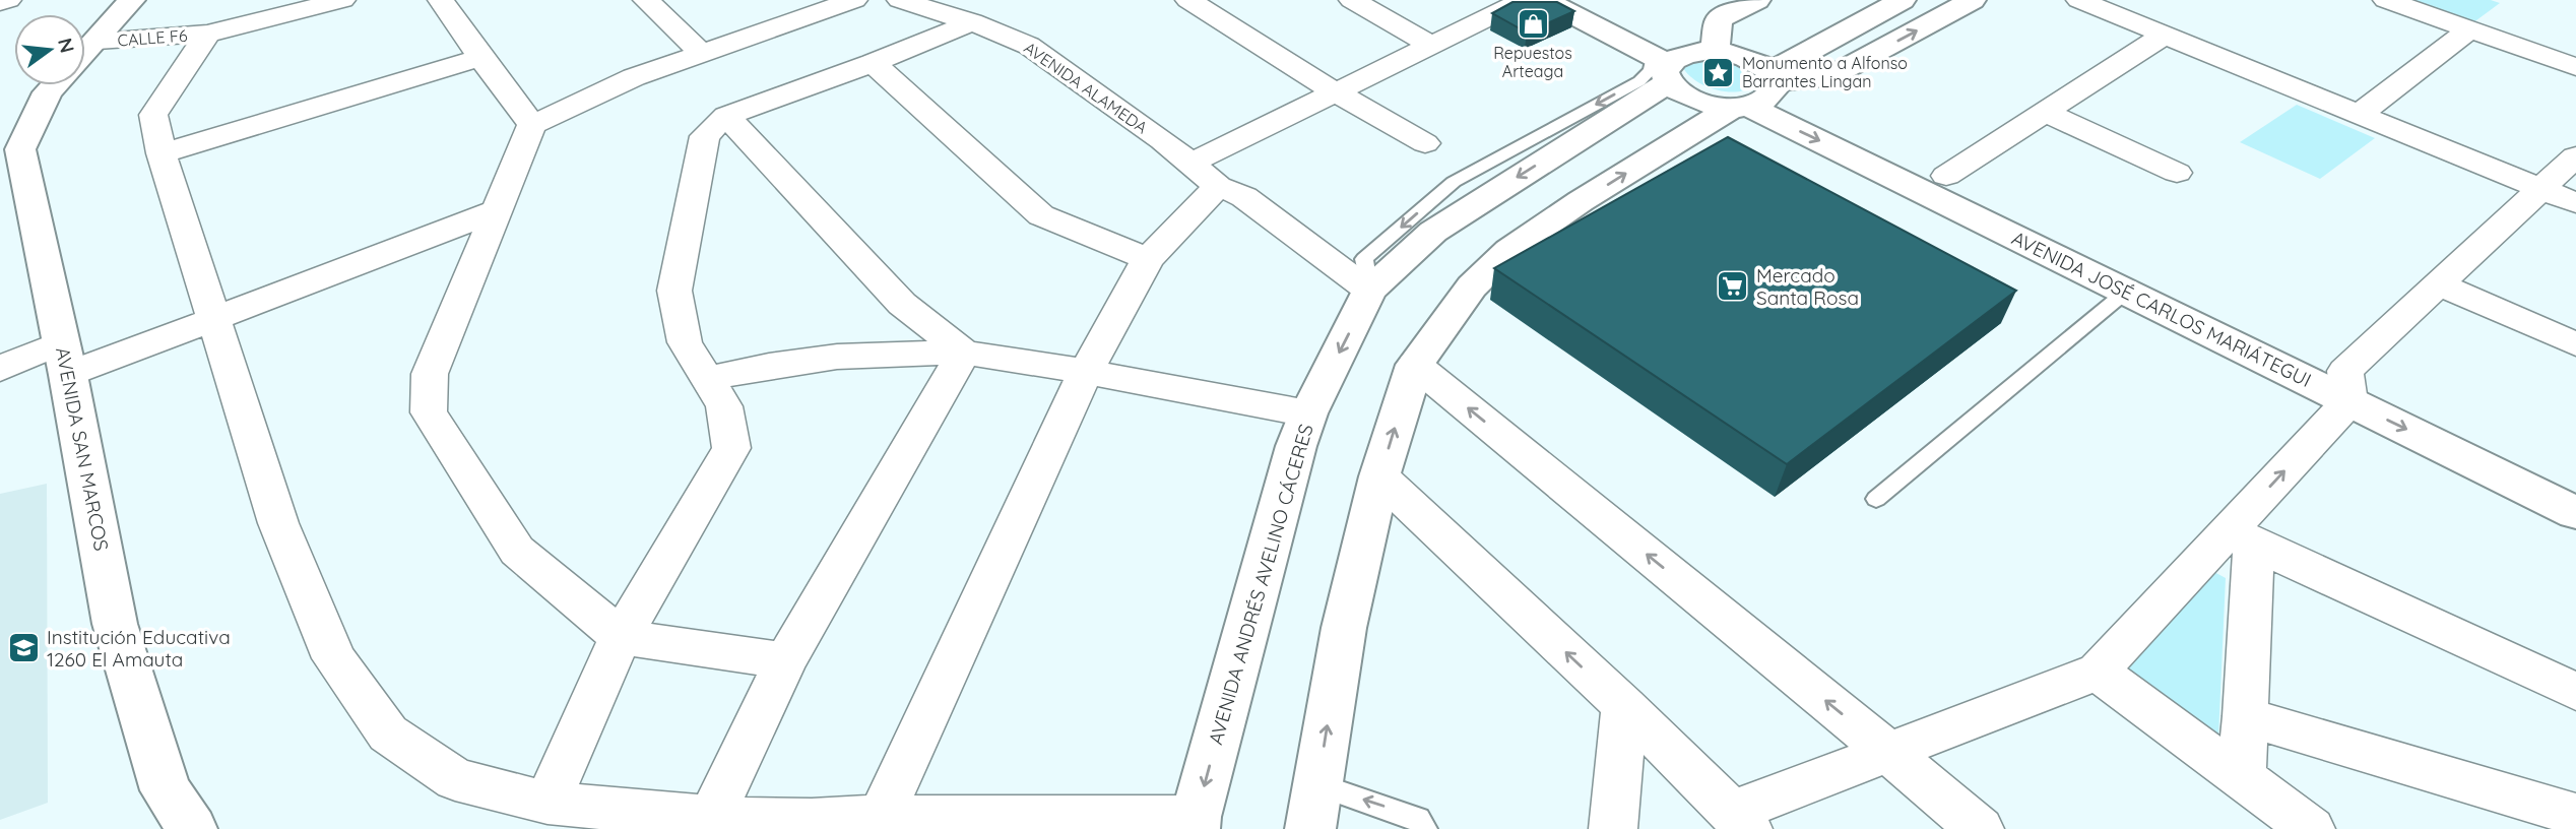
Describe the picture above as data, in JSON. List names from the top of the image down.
{
  "streets": {
    "street": [
      "CALLE F6",
      "AVENIDA ALAMEDA",
      "AVENIDA JOSÉ CARLOS MARIÁTEGUI",
      "AVENIDA SAN MARCOS",
      "AVENIDA ANDRÉS AVELINO CÁCERES"
    ]
  },
  "crossings": [
    ["CALLE F6", "AVENIDA SAN MARCOS"],
    ["AVENIDA ALAMEDA", "AVENIDA ANDRÉS AVELINO CÁCERES"]
  ],
  "places": {
    "shop": ["Repuestos Arteaga"],
    "place": ["Monumento a Alfonso Barrantes Lingan"],
    "supermarket": ["Mercado Santa Rosa"],
    "school or university": ["Institución Educativa 1260 El Amauta"]
  },
  "north": "right"
}
